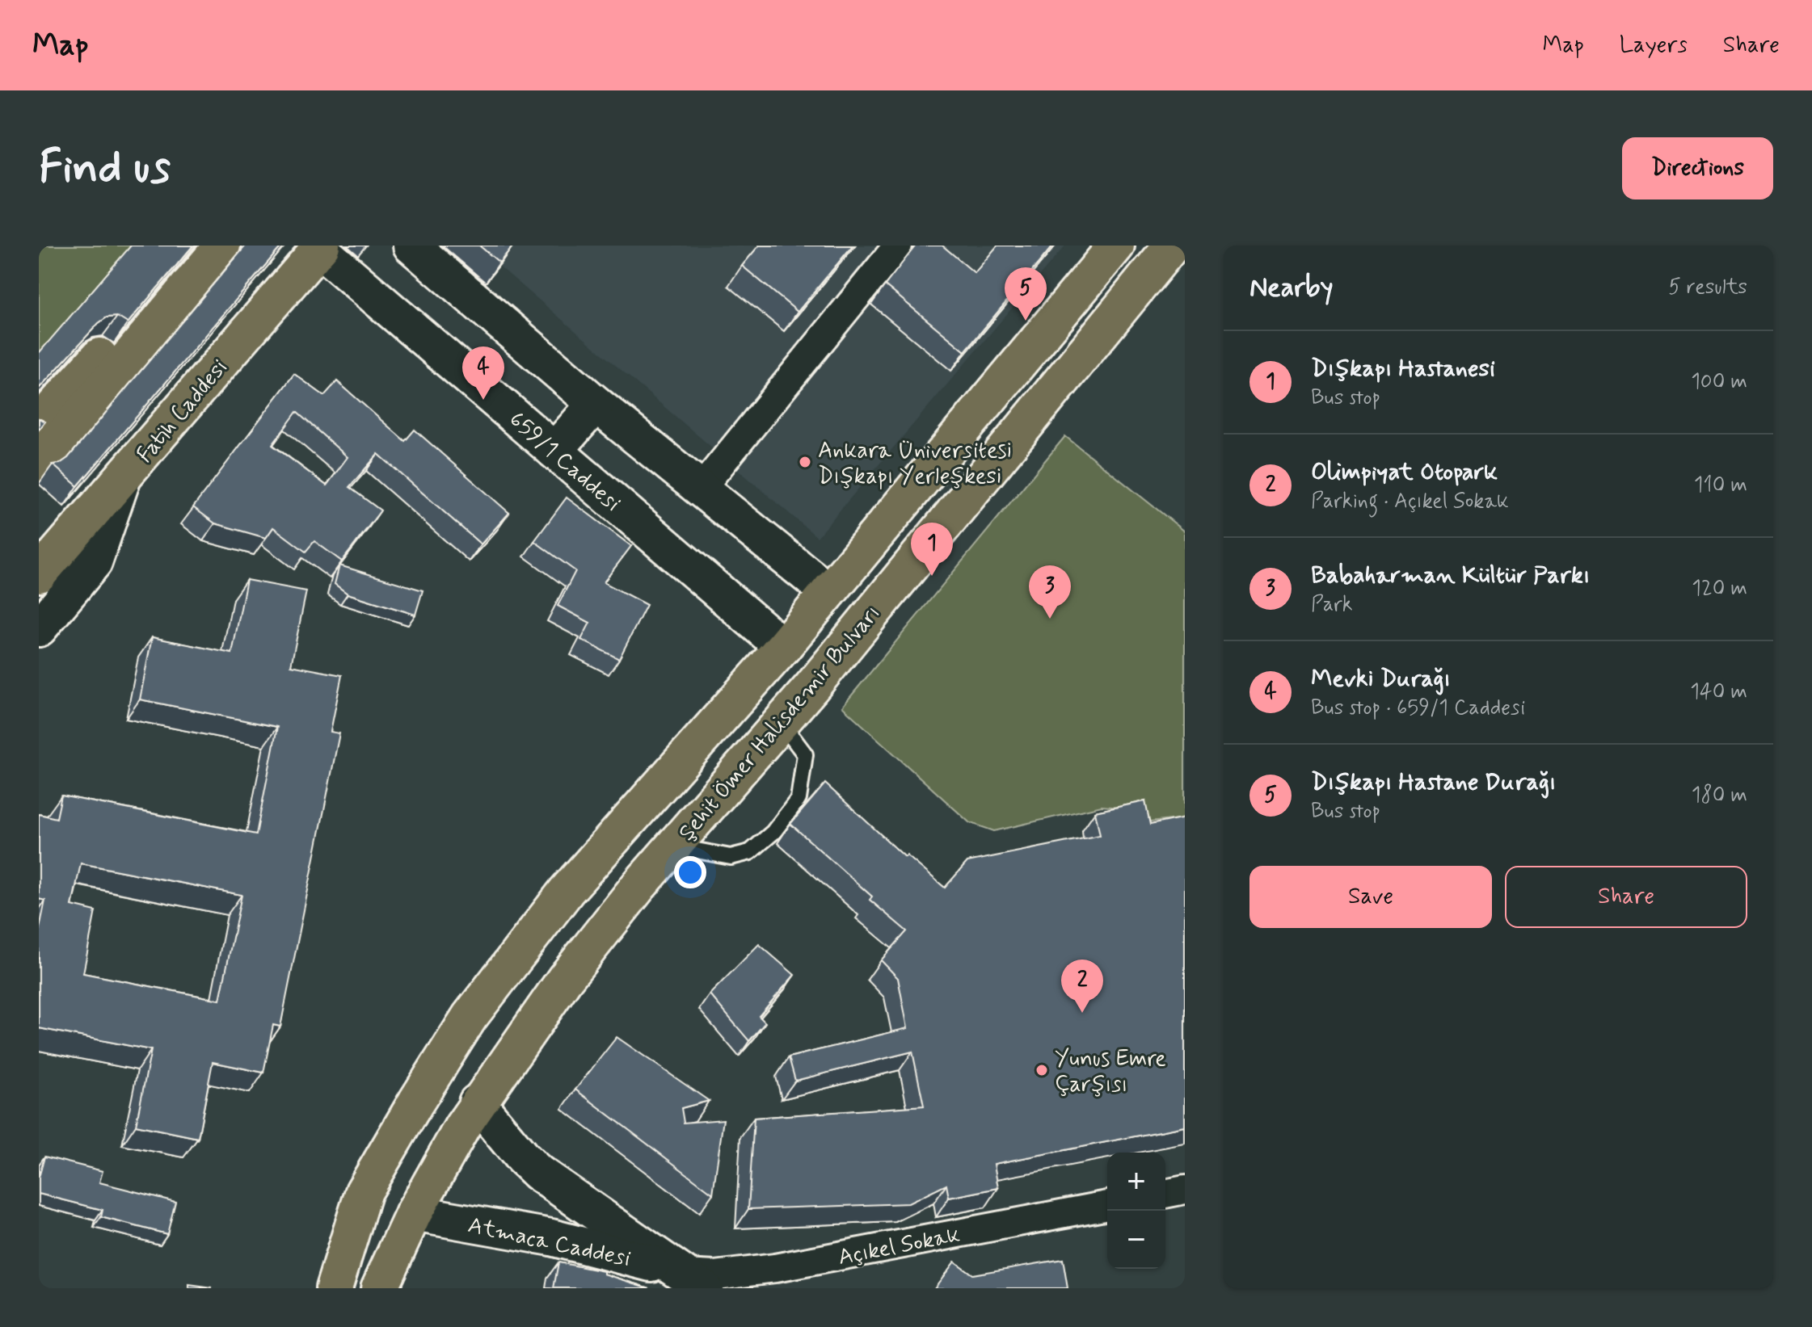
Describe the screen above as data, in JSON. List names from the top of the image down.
{
  "streets": {
    "main road": ["Fatih Caddesi", "Şehit Ömer Halisdemir Bulvarı"],
    "street": ["659/1 Caddesi", "Atmaca Caddesi", "Açıkel Sokak"]
  },
  "crossings": [
    ["Fatih Caddesi", "659/1 Caddesi"],
    ["659/1 Caddesi", "Şehit Ömer Halisdemir Bulvarı"],
    ["Şehit Ömer Halisdemir Bulvarı", "Atmaca Caddesi"],
    ["Atmaca Caddesi", "Açıkel Sokak"]
  ],
  "places": ["Ankara Üniversitesi Dışkapı Yerleşkesi", "Yunus Emre Çarşısı"],
  "page": {
    "header": "Map",
    "nav": ["Map", "Layers", "Share"],
    "buttons": [
      "Directions",
      ["Save", "Share"]
    ],
    "title": "Find us",
    "heading": ["Nearby", "5 results"],
    "pins": [
      "5",
      "4",
      "1",
      "3",
      "2"
    ],
    "list": [
      {
        "mark": "1",
        "name": "Dışkapı Hastanesi",
        "note": "Bus stop",
        "value": "100 m"
      },
      {
        "mark": "2",
        "name": "Olimpiyat Otopark",
        "note": "Parking · Açıkel Sokak",
        "value": "110 m"
      },
      {
        "mark": "3",
        "name": "Babaharman Kültür Parkı",
        "note": "Park",
        "value": "120 m"
      },
      {
        "mark": "4",
        "name": "Mevki Durağı",
        "note": "Bus stop · 659/1 Caddesi",
        "value": "140 m"
      },
      {
        "mark": "5",
        "name": "Dışkapı Hastane Durağı",
        "note": "Bus stop",
        "value": "180 m"
      }
    ],
    "map_buttons": ["+", "−"]
  }
}
